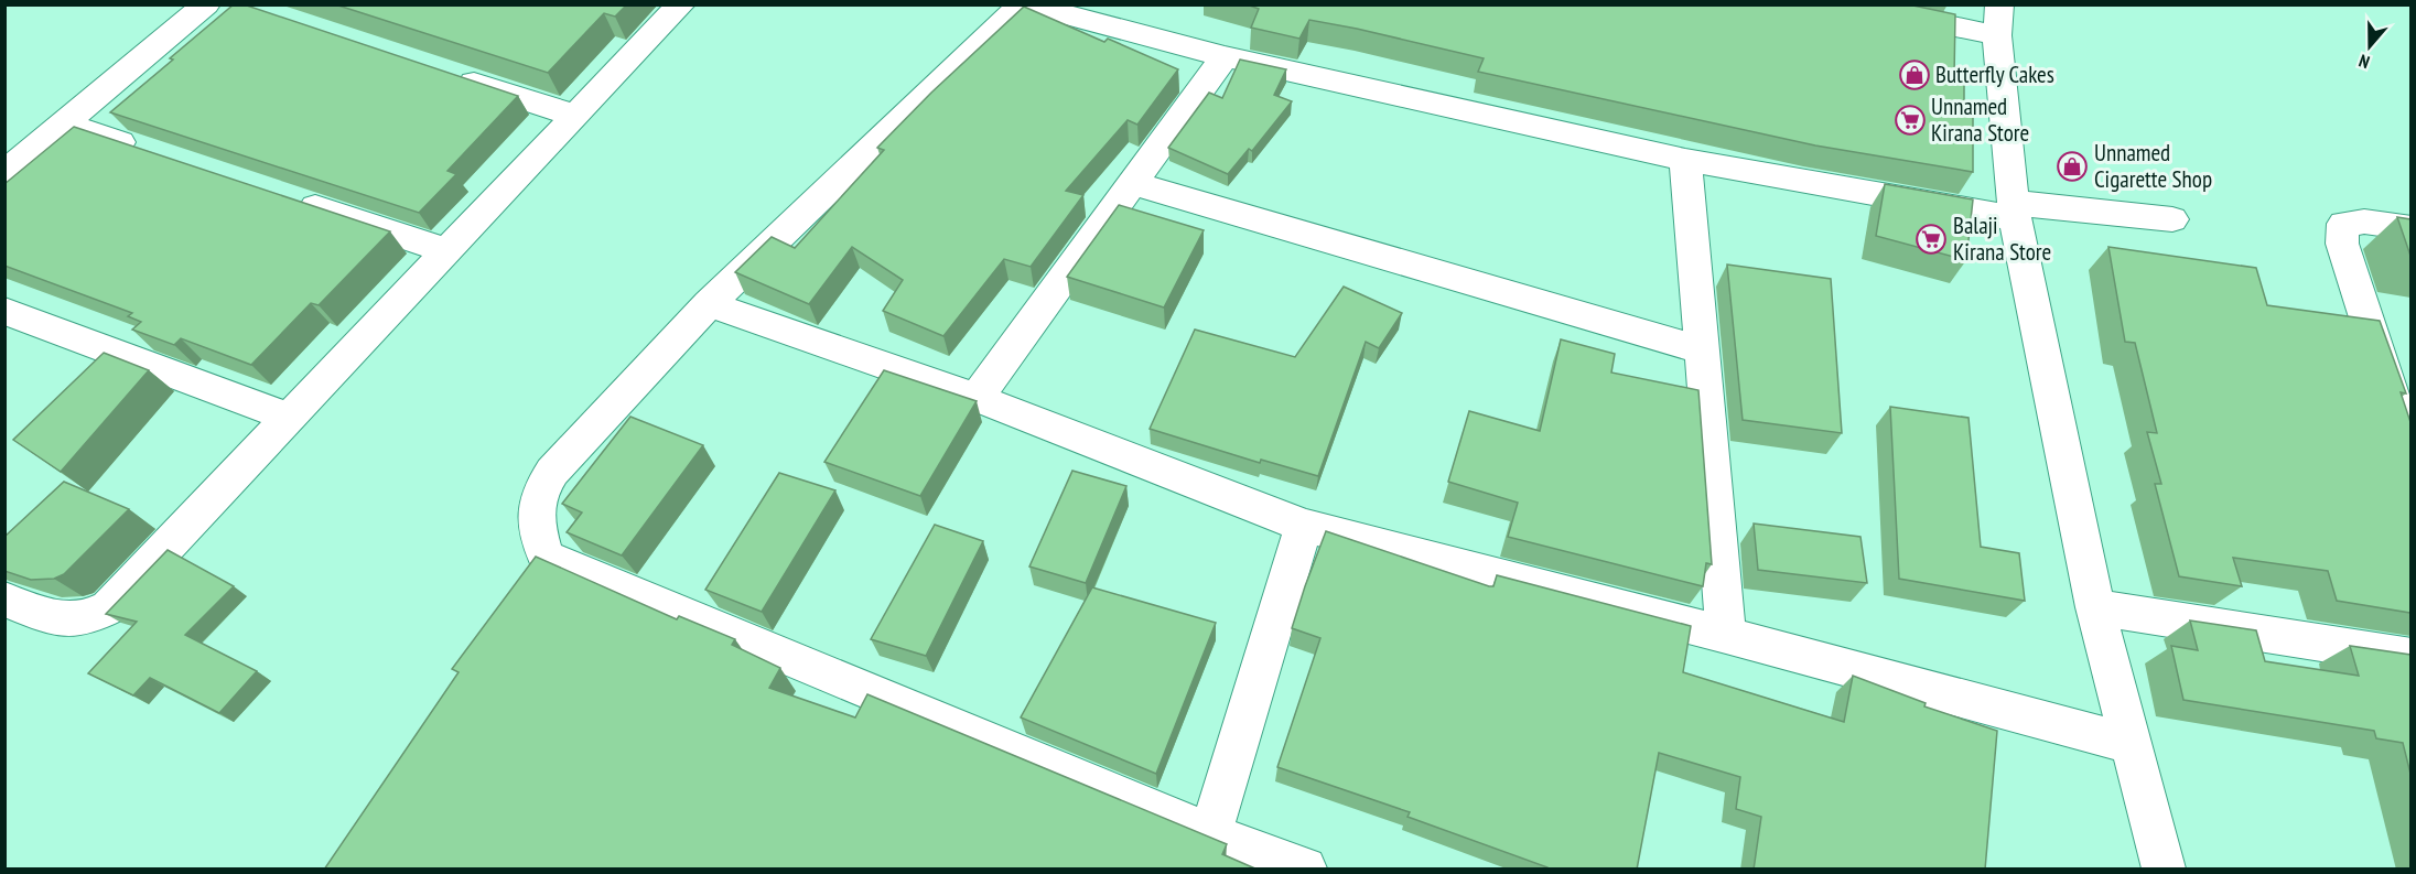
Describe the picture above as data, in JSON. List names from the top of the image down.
{
  "places": {
    "shop": ["Butterfly Cakes", "Unnamed Cigarette Shop"],
    "supermarket": ["Unnamed Kirana Store", "Balaji Kirana Store"]
  },
  "north": "bottom"
}
